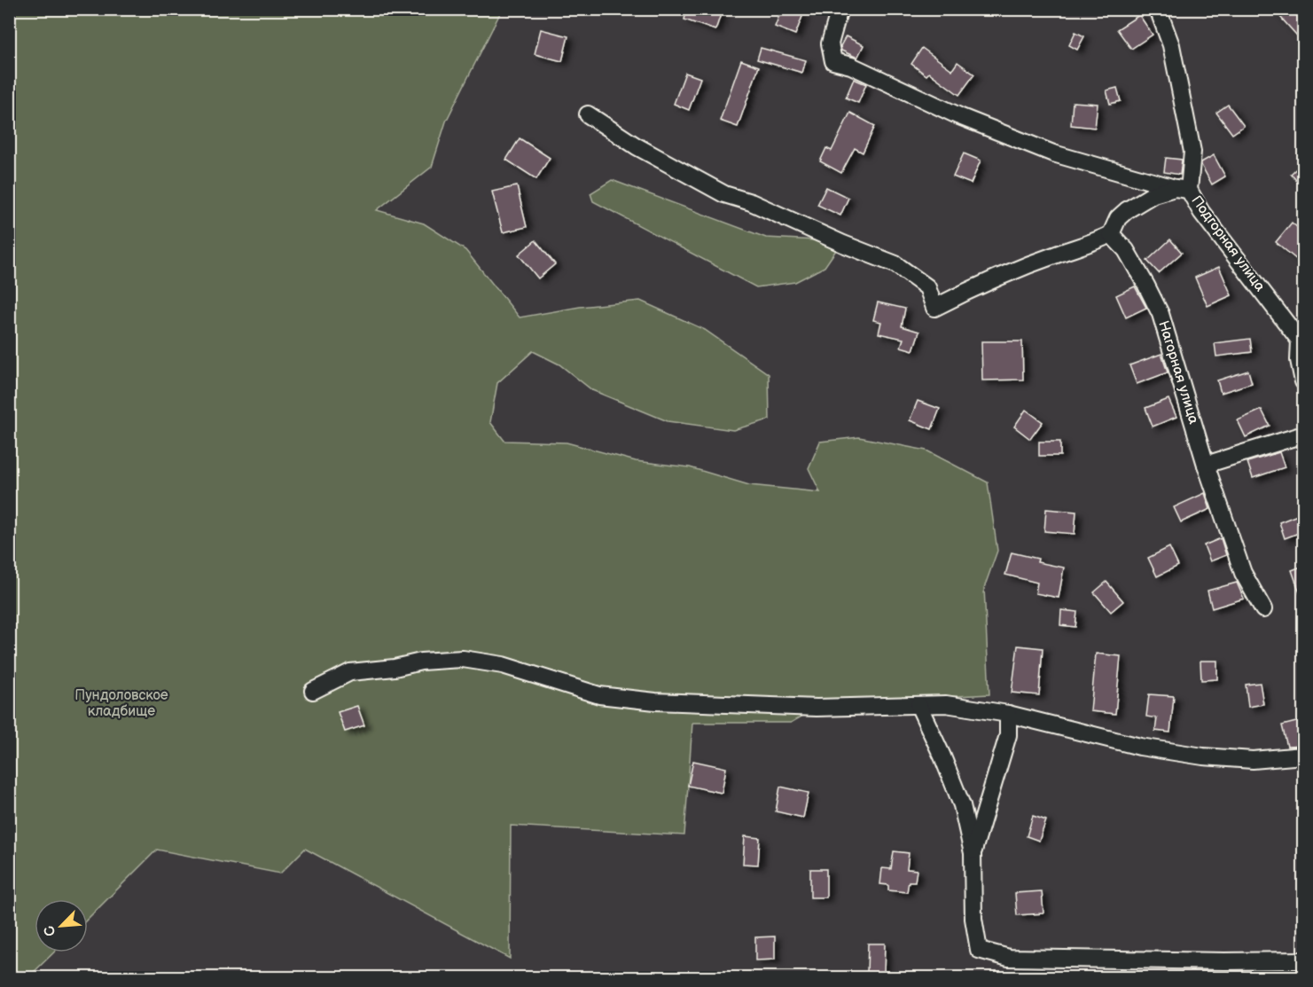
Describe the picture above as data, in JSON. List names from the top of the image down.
{
  "streets": {
    "street": ["Подгорная улица", "Нагорная улица"]
  },
  "parks": ["Пундоловское кладбище"],
  "north": "bottom left"
}
